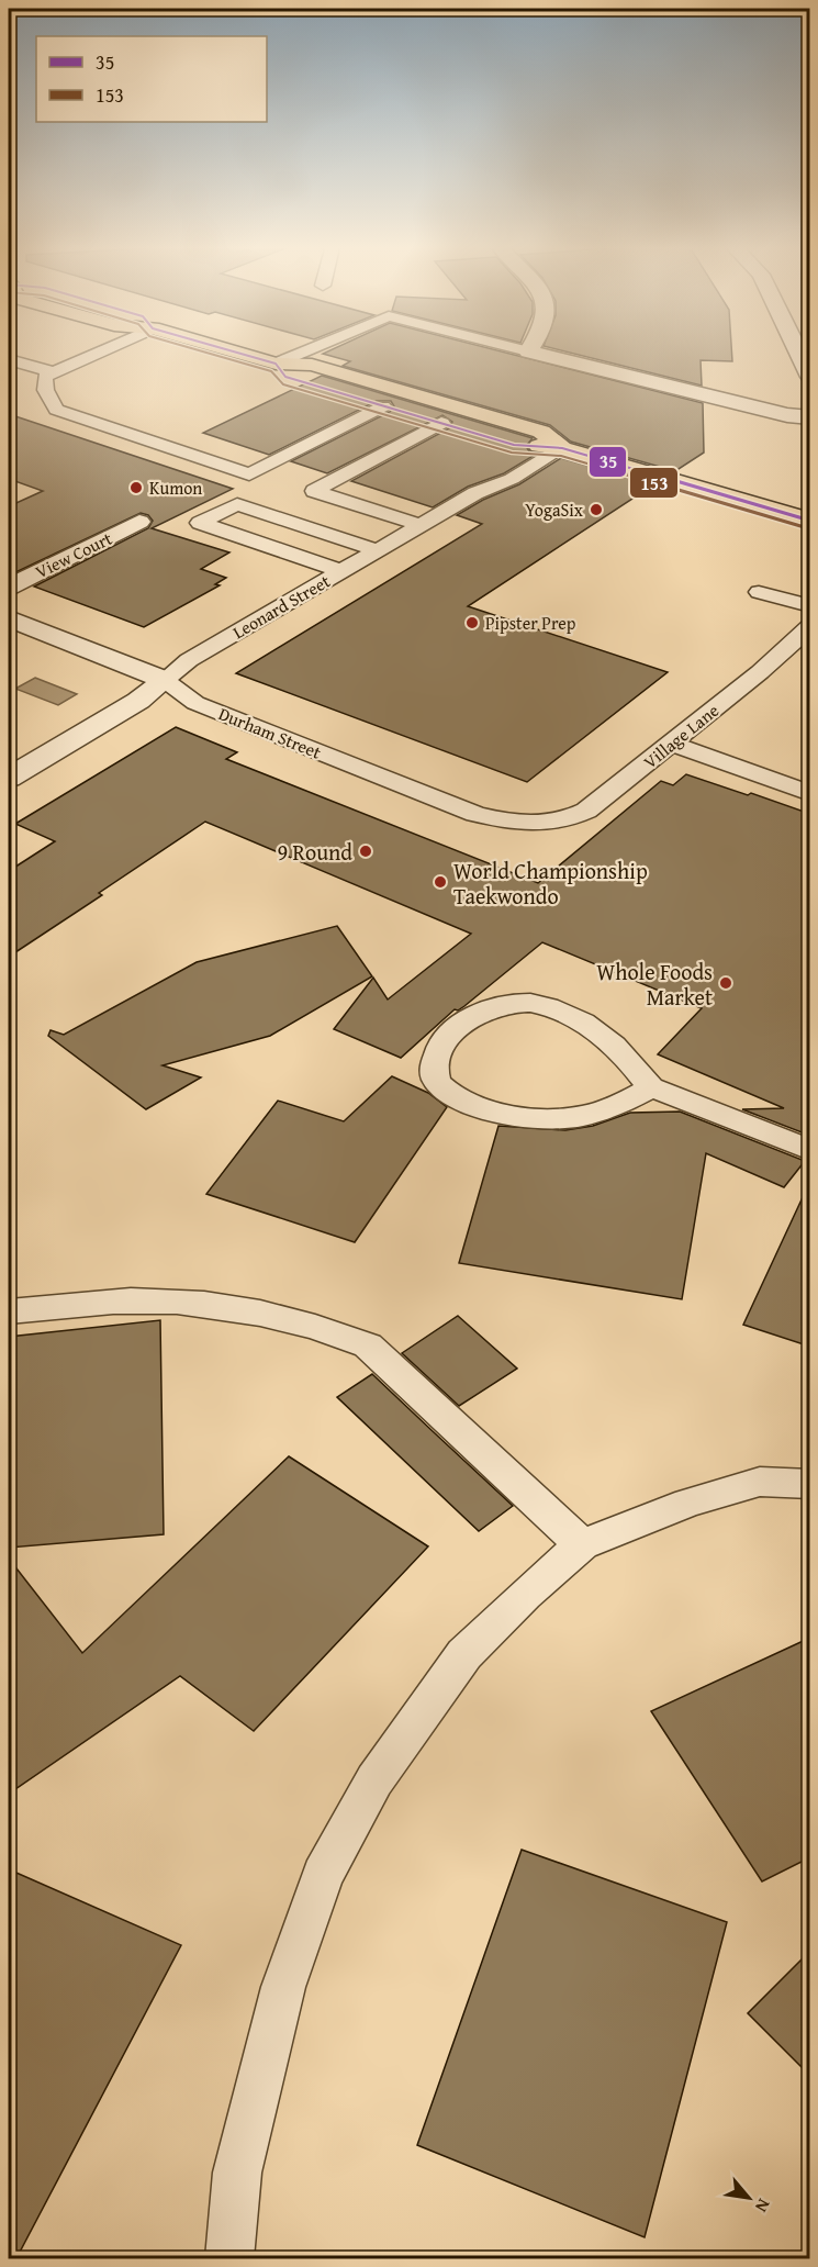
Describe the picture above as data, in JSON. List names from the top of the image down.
{
  "streets": {
    "street": ["View Court", "Leonard Street", "Durham Street"],
    "lane": ["Village Lane"]
  },
  "crossings": [
    ["Leonard Street", "Durham Street"],
    ["Durham Street", "Village Lane"]
  ],
  "places": [
    "Kumon",
    "YogaSix",
    "Pipster Prep",
    "9 Round",
    "World Championship Taekwondo",
    "Whole Foods Market"
  ],
  "lines": ["transit line 35", "transit line 153"],
  "legend": ["35", "153"],
  "north": "bottom right"
}
